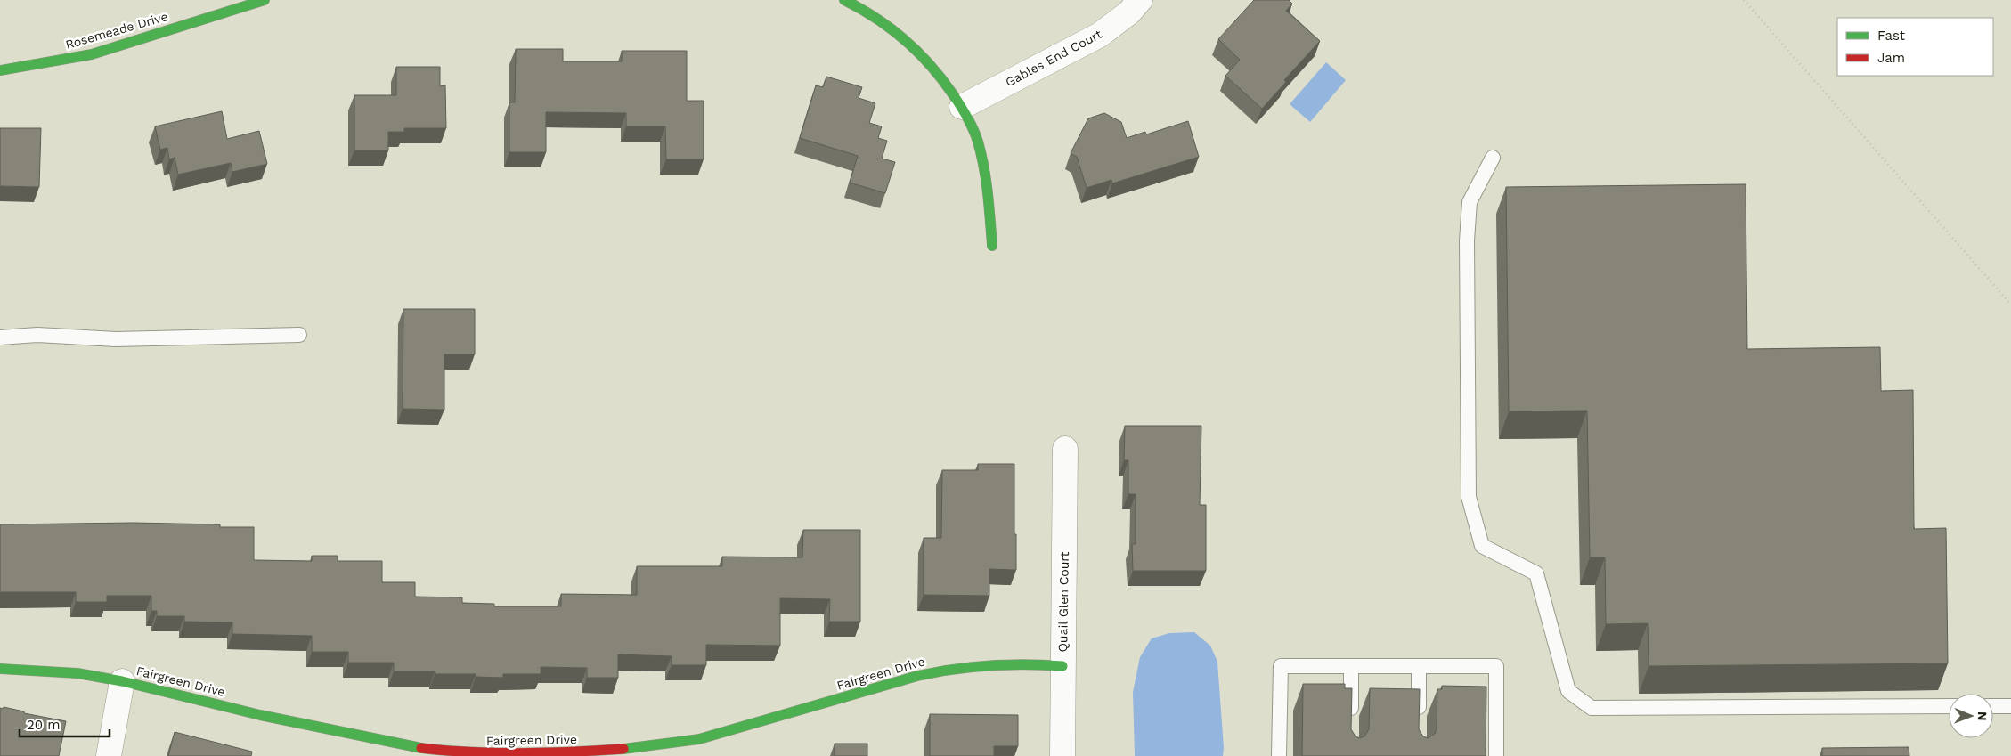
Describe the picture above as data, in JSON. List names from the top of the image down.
{
  "streets": {
    "street": [
      "Rosemeade Drive",
      "Gables End Court",
      "Quail Glen Court",
      "Fairgreen Drive"
    ]
  },
  "crossings": [
    ["Quail Glen Court", "Fairgreen Drive"]
  ],
  "legend": ["Fast", "Jam"],
  "scale_bar": "20 m",
  "north": "right"
}
